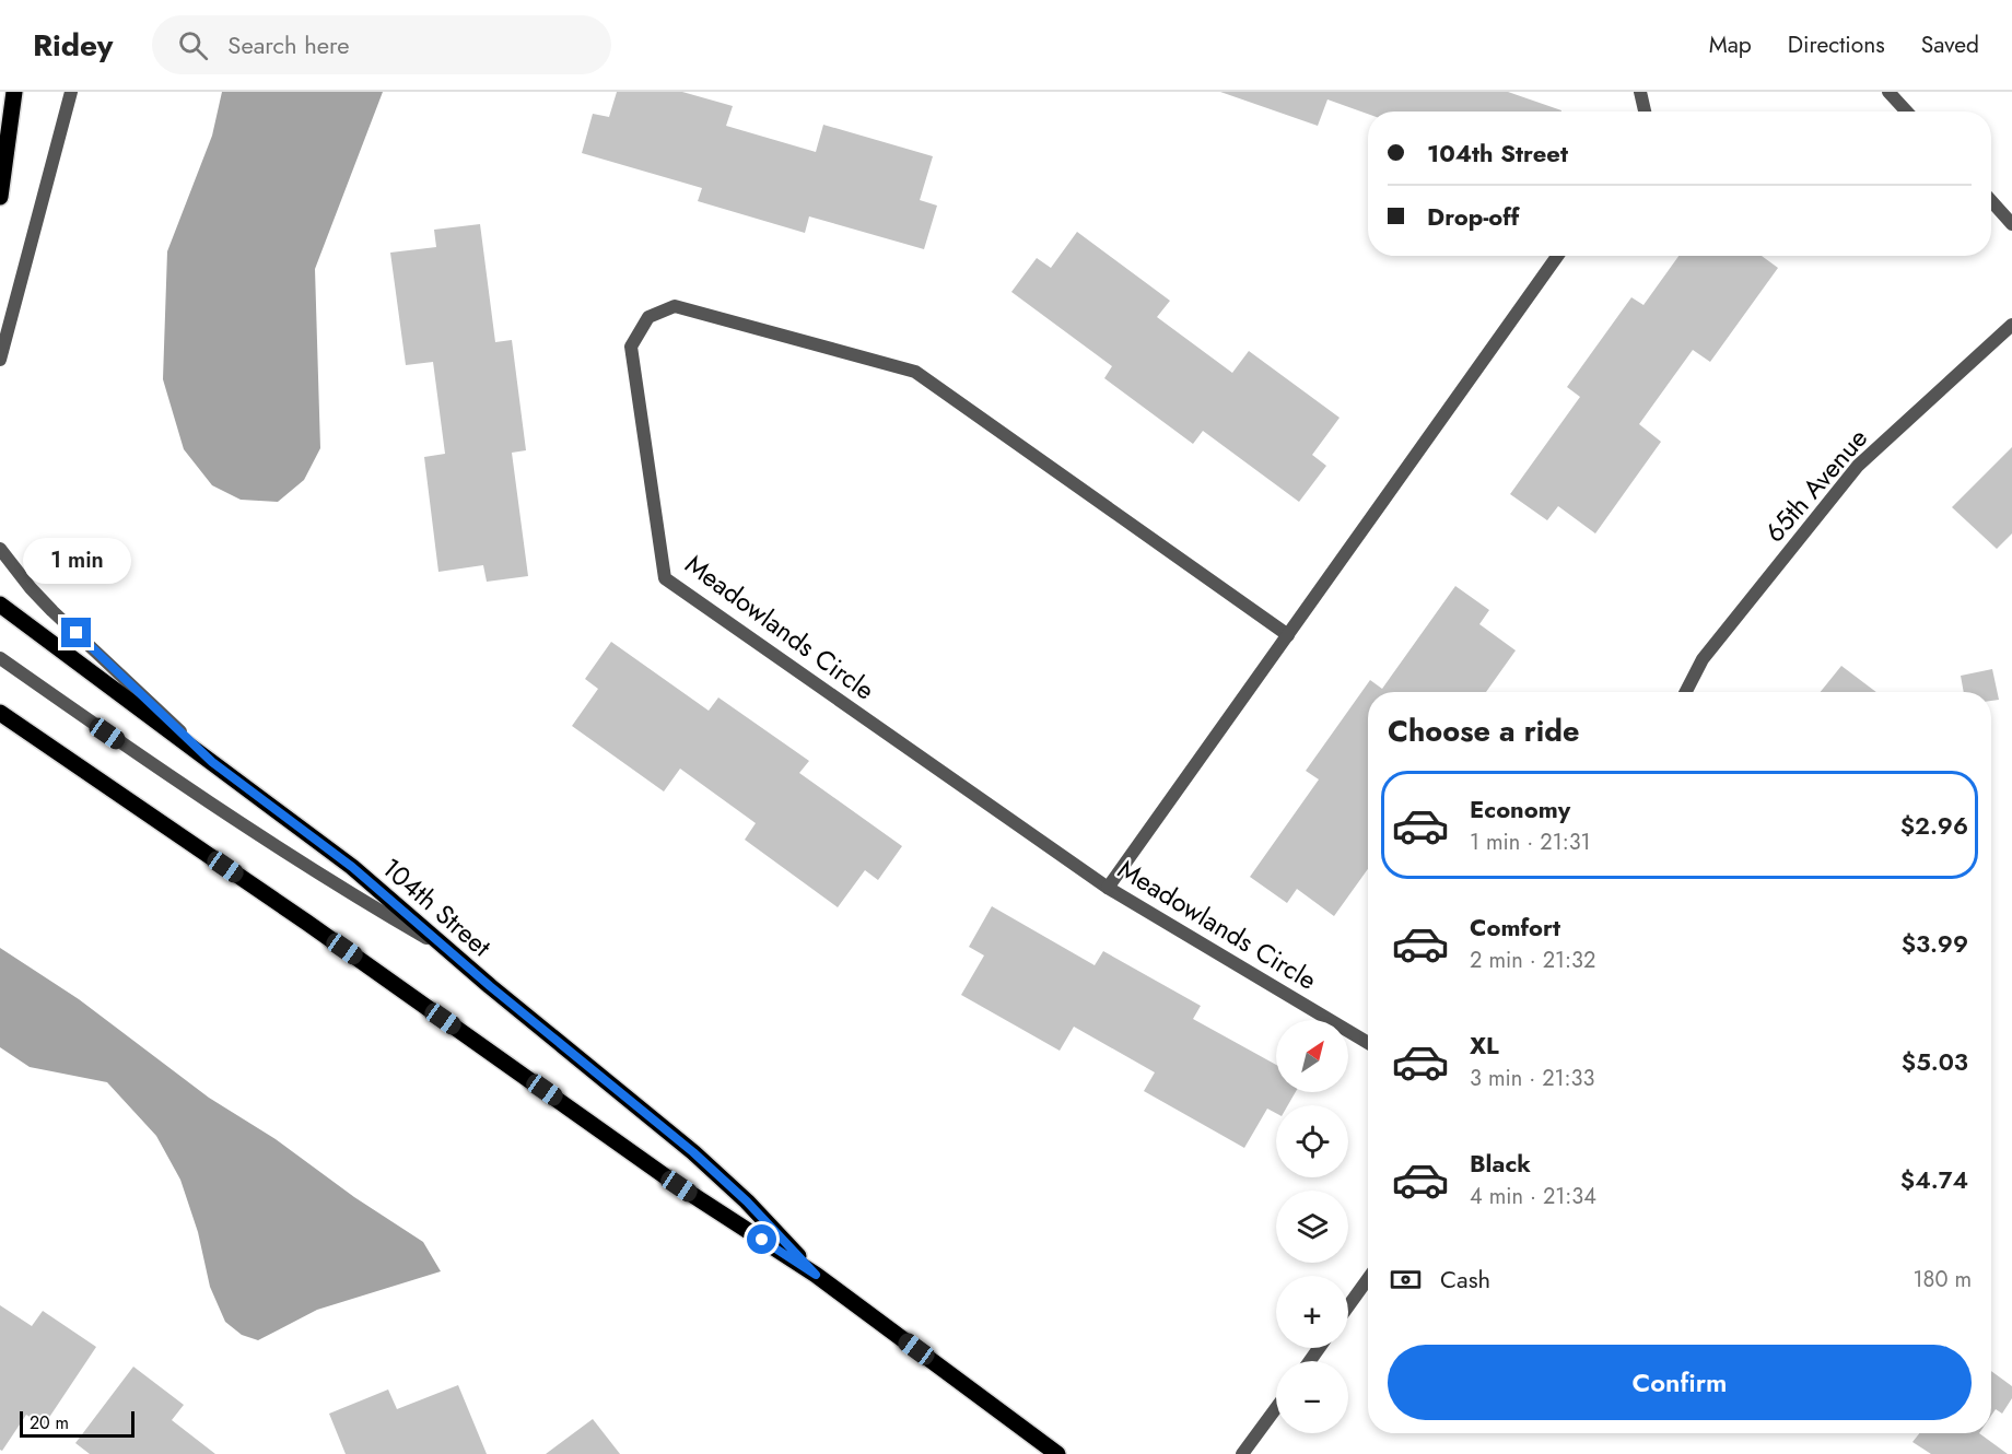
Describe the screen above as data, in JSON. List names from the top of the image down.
{
  "streets": {
    "main road": ["104th Street"],
    "street": ["65th Avenue", "Meadowlands Circle"]
  },
  "scale_bar": "20 m",
  "north": "top right",
  "page": {
    "header": "Ridey",
    "search": "Search here",
    "nav": ["Map", "Directions", "Saved"],
    "banner": ["104th Street", "Drop-off"],
    "bubble": "1 min",
    "heading": "Choose a ride",
    "list": [
      {
        "name": "Economy",
        "note": "1 min · 21:31",
        "value": "$2.96"
      },
      {
        "name": "Comfort",
        "note": "2 min · 21:32",
        "value": "$3.99"
      },
      {
        "name": "XL",
        "note": "3 min · 21:33",
        "value": "$5.03"
      },
      {
        "name": "Black",
        "note": "4 min · 21:34",
        "value": "$4.74"
      }
    ],
    "map_buttons": ["+", "−"],
    "pay": ["Cash", "180 m"],
    "buttons": "Confirm",
    "scale": "20 m"
  }
}
